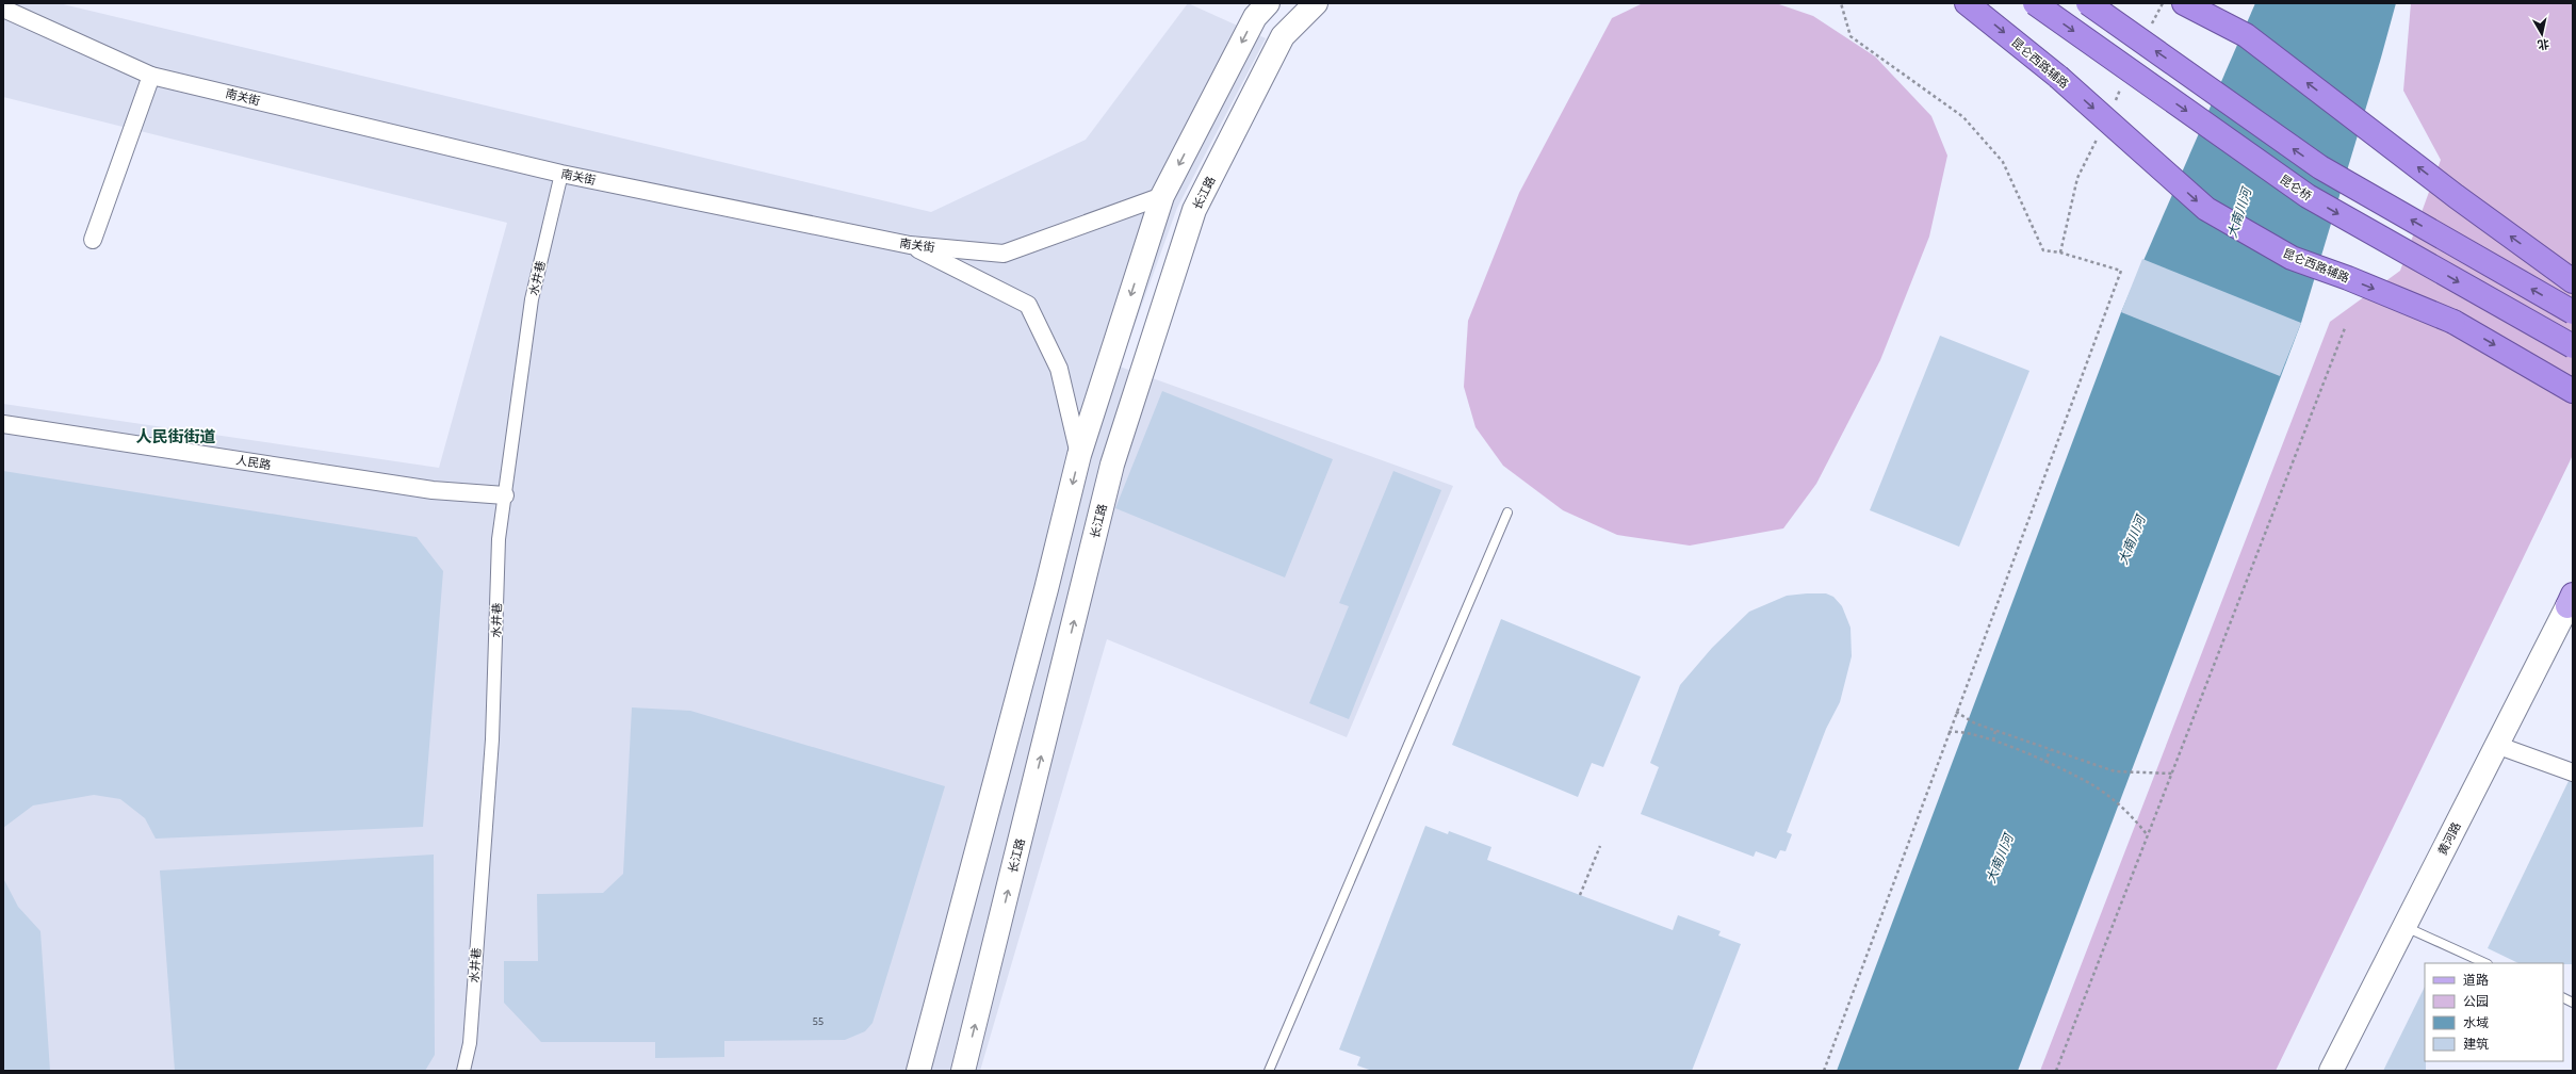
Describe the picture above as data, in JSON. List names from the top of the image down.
{
  "streets": {
    "highway": ["昆仑西路辅路", "昆仑桥"],
    "main road": ["长江路", "黄河路"],
    "street": ["南关街", "水井巷", "人民路"]
  },
  "crossings": [
    ["南关街", "水井巷"],
    ["水井巷", "人民路"]
  ],
  "districts": ["人民街街道"],
  "water": ["大南川河"],
  "house_numbers": ["55"],
  "legend": [
    "道路",
    "公园",
    "水域",
    "建筑"
  ],
  "north": "bottom"
}
